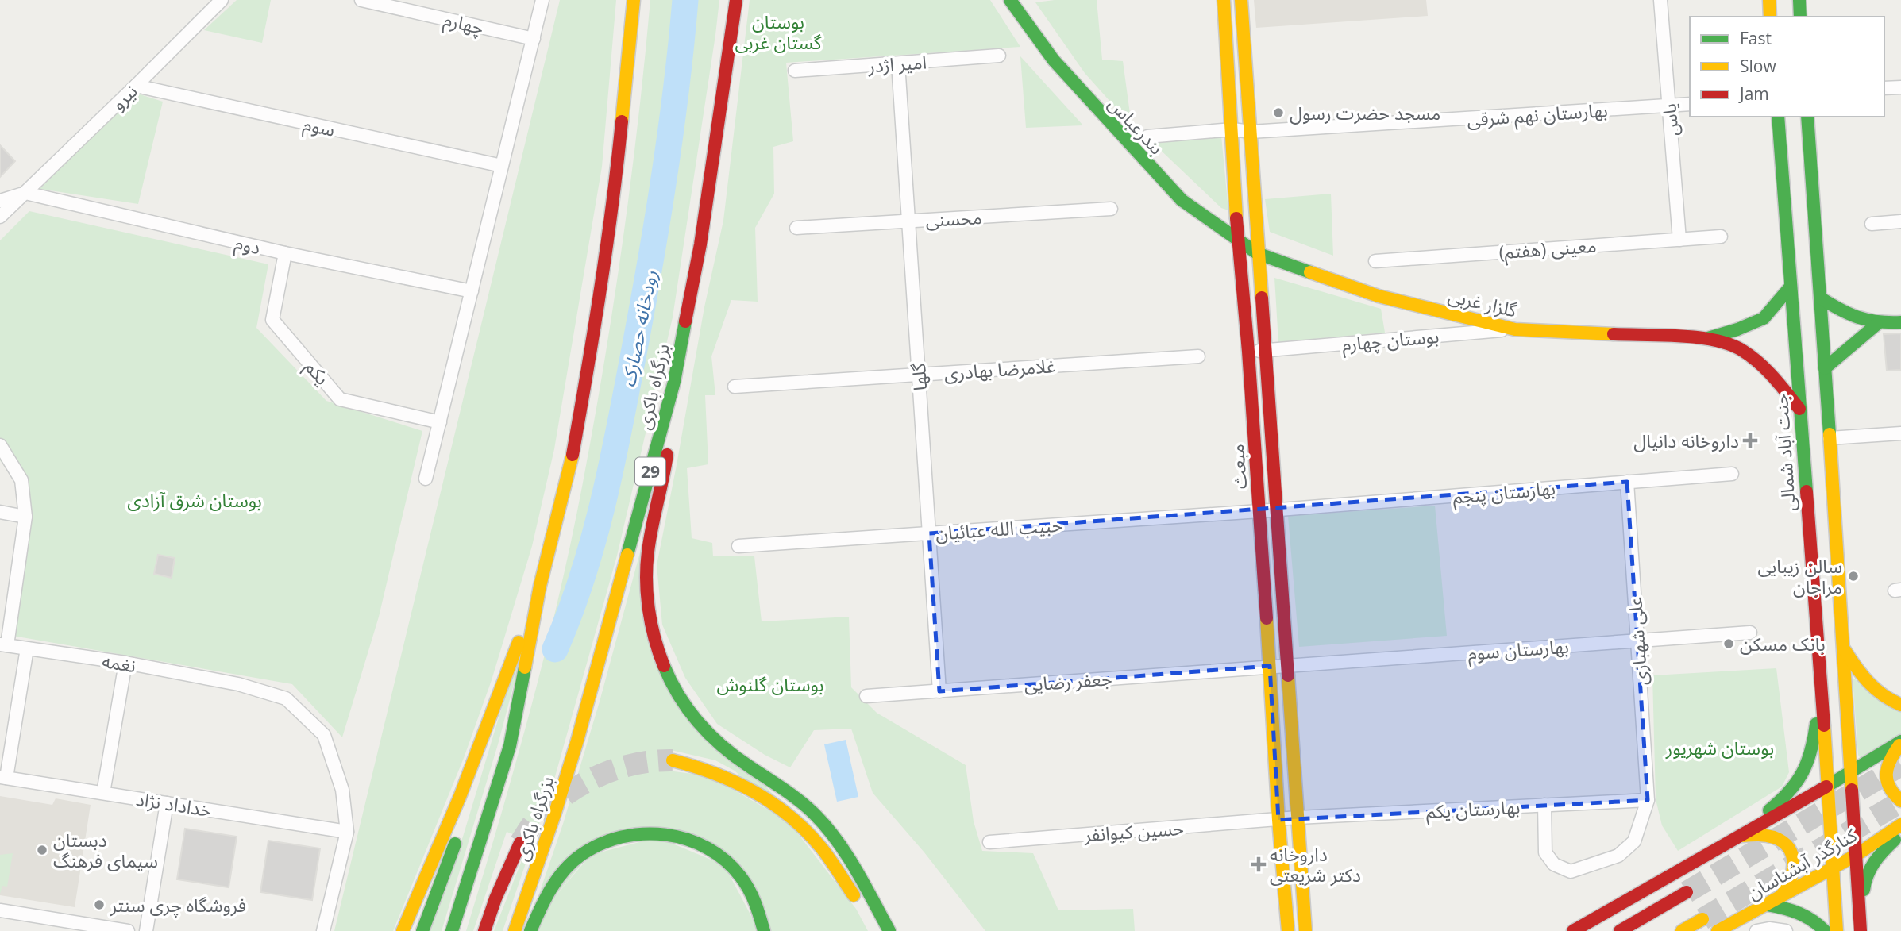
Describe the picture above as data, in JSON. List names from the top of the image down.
{
  "streets": {
    "main road": [
      "بندرعباس",
      "گلزار غربی",
      "بزرگراه باکری",
      "جنت آباد شمالی",
      "مبعث",
      "29",
      "کنارگذر آبشناسان"
    ],
    "street": [
      "چهارم",
      "امیر اژدر",
      "نیرو",
      "بهارستان نهم شرقی",
      "یاس",
      "سوم",
      "محسنی",
      "دوم",
      "معینی (هفتم)",
      "بوستان چهارم",
      "غلامرضا بهادری",
      "یکم",
      "گلها",
      "بهارستان پنجم",
      "حبیب الله عبائیان",
      "علی شهبازی",
      "بهارستان سوم",
      "نغمه",
      "جعفر رضایی",
      "خداداد نژاد",
      "بهارستان یکم",
      "حسین کیوانفر"
    ]
  },
  "crossings": [
    ["امیر اژدر", "گلها"],
    ["نیرو", "سوم"],
    ["نیرو", "دوم"],
    ["بهارستان نهم شرقی", "یاس"],
    ["بهارستان نهم شرقی", "مبعث"],
    ["یاس", "معینی (هفتم)"],
    ["بندرعباس", "گلزار غربی"],
    ["بندرعباس", "مبعث"],
    ["محسنی", "گلها"],
    ["دوم", "یکم"],
    ["گلزار غربی", "بوستان چهارم"],
    ["گلزار غربی", "جنت آباد شمالی"],
    ["گلزار غربی", "مبعث"],
    ["بوستان چهارم", "مبعث"],
    ["غلامرضا بهادری", "گلها"],
    ["گلها", "حبیب الله عبائیان"],
    ["گلها", "جعفر رضایی"],
    ["جنت آباد شمالی", "کنارگذر آبشناسان"],
    ["مبعث", "بهارستان پنجم"],
    ["مبعث", "حبیب الله عبائیان"],
    ["مبعث", "بهارستان سوم"],
    ["مبعث", "جعفر رضایی"],
    ["مبعث", "بهارستان یکم"],
    ["مبعث", "حسین کیوانفر"],
    ["بهارستان پنجم", "حبیب الله عبائیان"],
    ["بهارستان پنجم", "علی شهبازی"],
    ["علی شهبازی", "بهارستان سوم"],
    ["علی شهبازی", "بهارستان یکم"],
    ["بهارستان سوم", "جعفر رضایی"],
    ["نغمه", "خداداد نژاد"],
    ["بهارستان یکم", "حسین کیوانفر"]
  ],
  "water": ["رودخانه حصارک"],
  "parks": [
    "بوستان گستان غربی",
    "بوستان شرق آزادی",
    "بوستان گلنوش",
    "بوستان شهریور"
  ],
  "places": {
    "other": [
      "مسجد حضرت رسول",
      "سالن زیبایی مراجان",
      "بانک مسکن",
      "دبستان سیمای فرهنگ",
      "فروشگاه چری سنتر"
    ],
    "health": ["داروخانه دانیال", "داروخانه دکتر شریعتی"]
  },
  "legend": ["Fast", "Slow", "Jam"]
}
